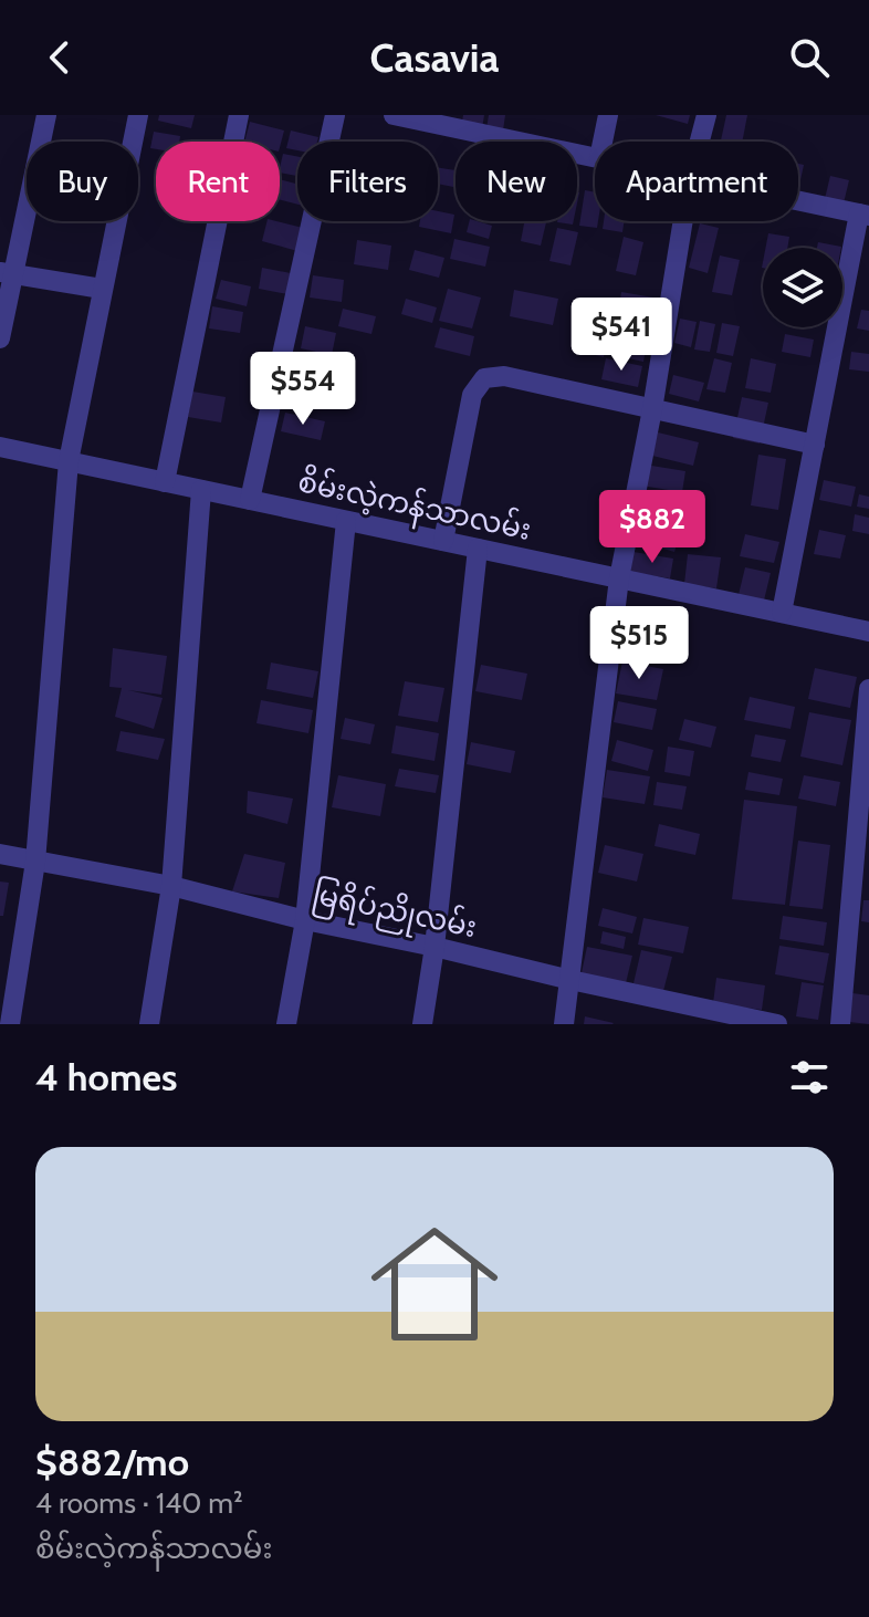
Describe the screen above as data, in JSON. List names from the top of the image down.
{
  "streets": {
    "street": ["စိမ်းလဲ့ကန်သာလမ်း", "မြရိပ်ညိုလမ်း"]
  },
  "page": {
    "header": "Casavia",
    "chip": [
      "Buy",
      "Rent",
      "Filters",
      "New",
      "Apartment"
    ],
    "price": [
      "$541",
      "$554",
      "$882",
      "$515"
    ],
    "heading": "4 homes",
    "list": [
      {
        "name": "$882/mo",
        "note": "4 rooms · 140 m² · စိမ်းလဲ့ကန်သာလမ်း"
      }
    ]
  }
}
